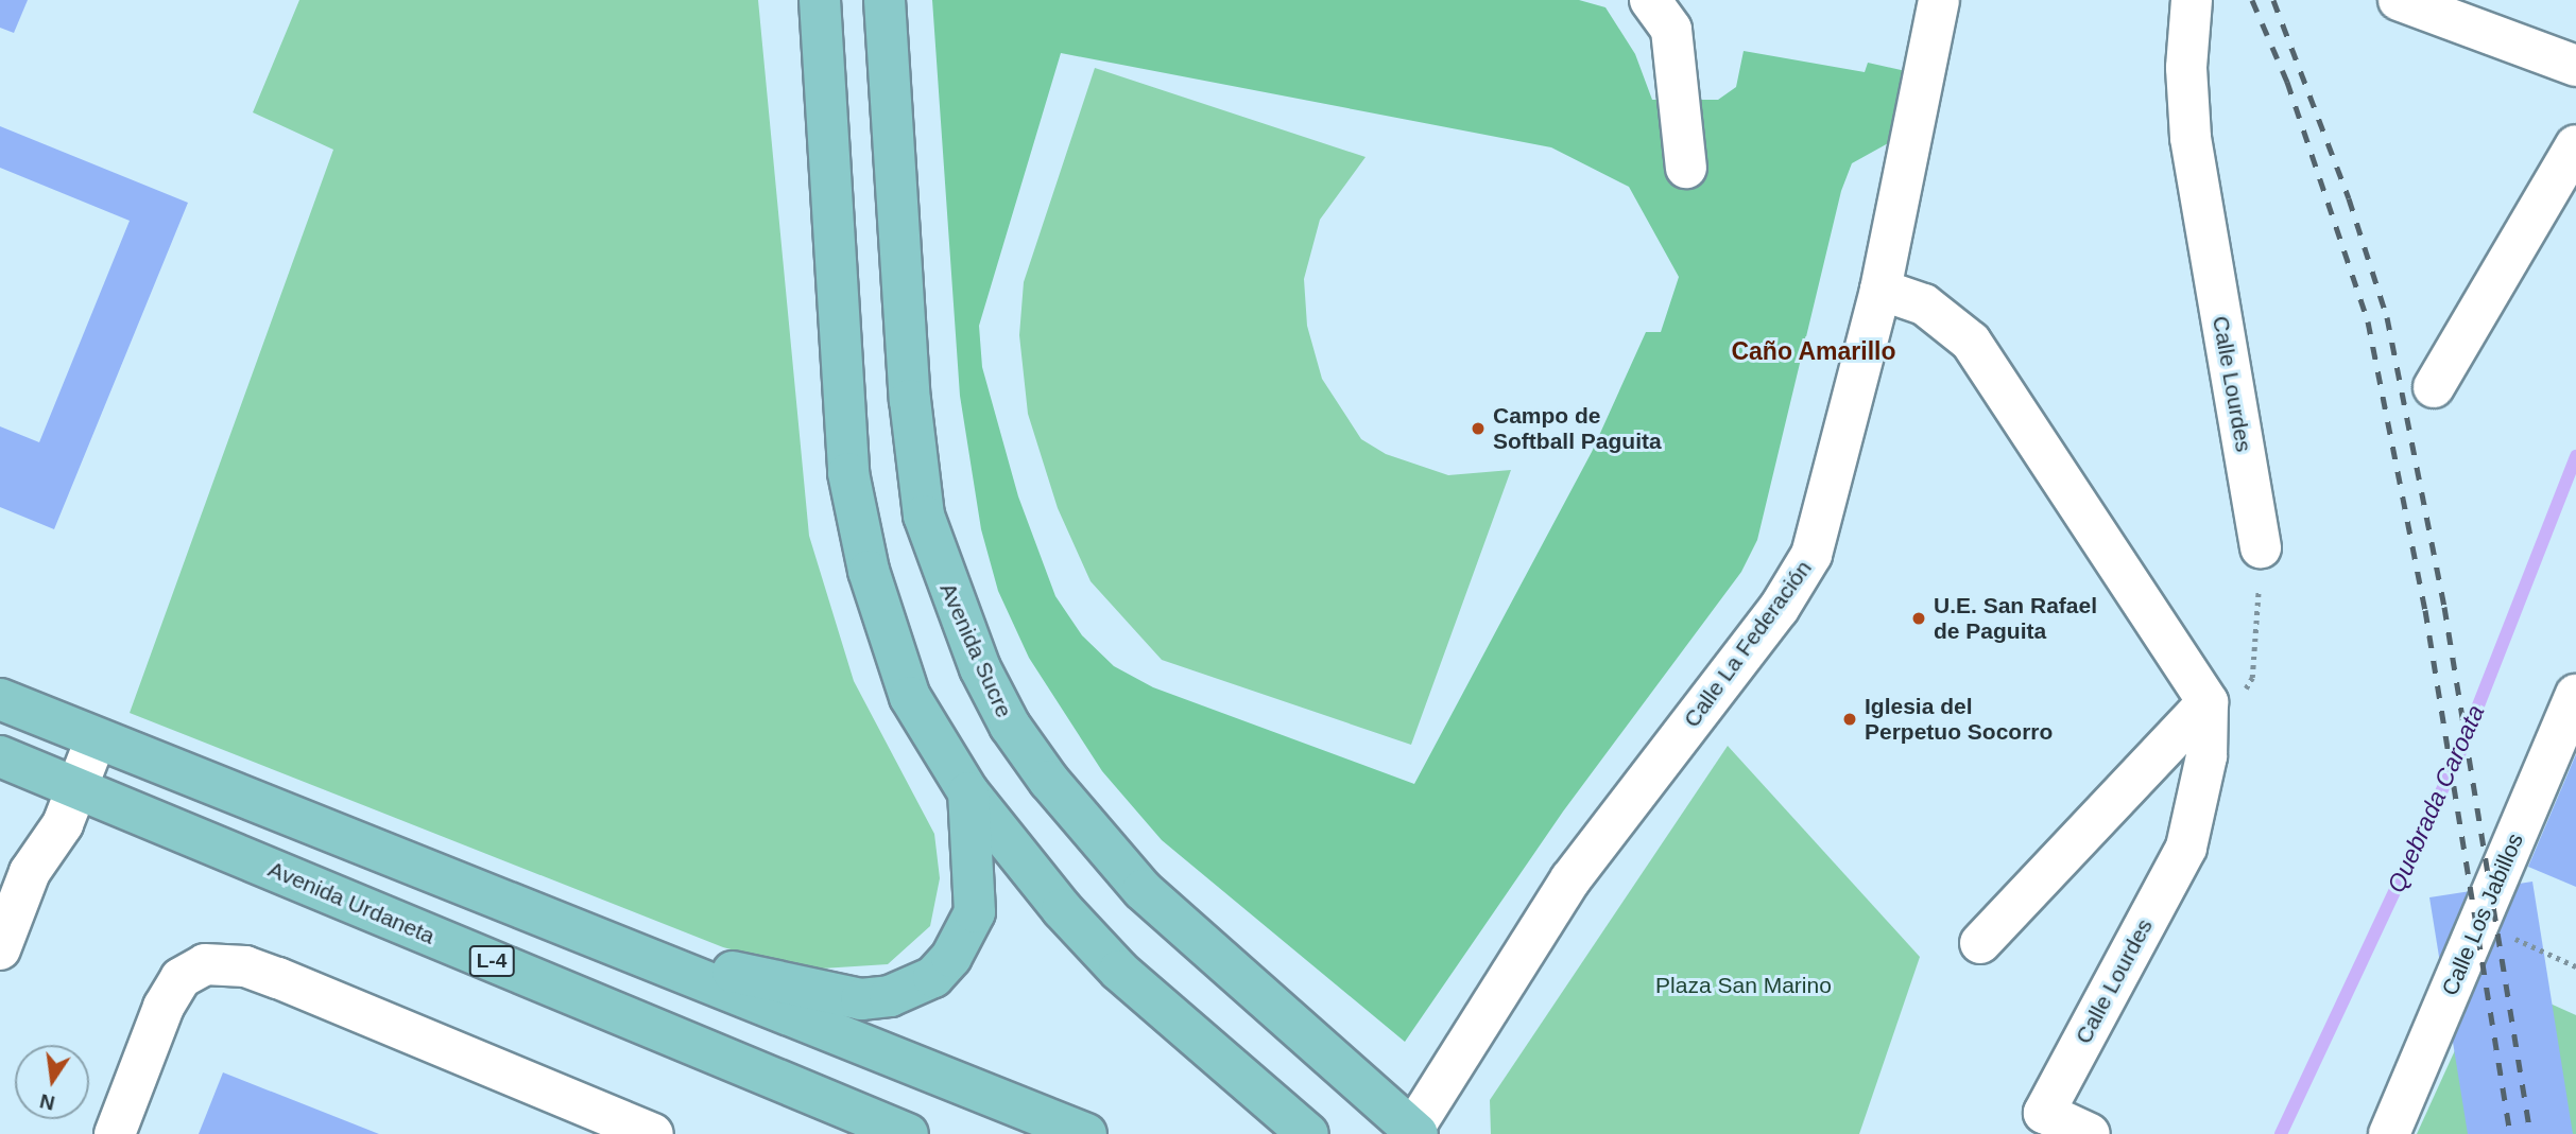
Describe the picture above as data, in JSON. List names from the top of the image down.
{
  "streets": {
    "main road": ["Avenida Sucre", "Avenida Urdaneta", "L-4"],
    "street": ["Calle Lourdes", "Calle La Federación", "Calle Los Jabillos"]
  },
  "crossings": [
    ["Calle La Federación", "Avenida Sucre"]
  ],
  "districts": ["Caño Amarillo"],
  "water": ["Quebrada Caroata"],
  "parks": ["Plaza San Marino"],
  "places": ["Campo de Softball Paguita", "U.E. San Rafael de Paguita", "Iglesia del Perpetuo Socorro"],
  "north": "bottom"
}
